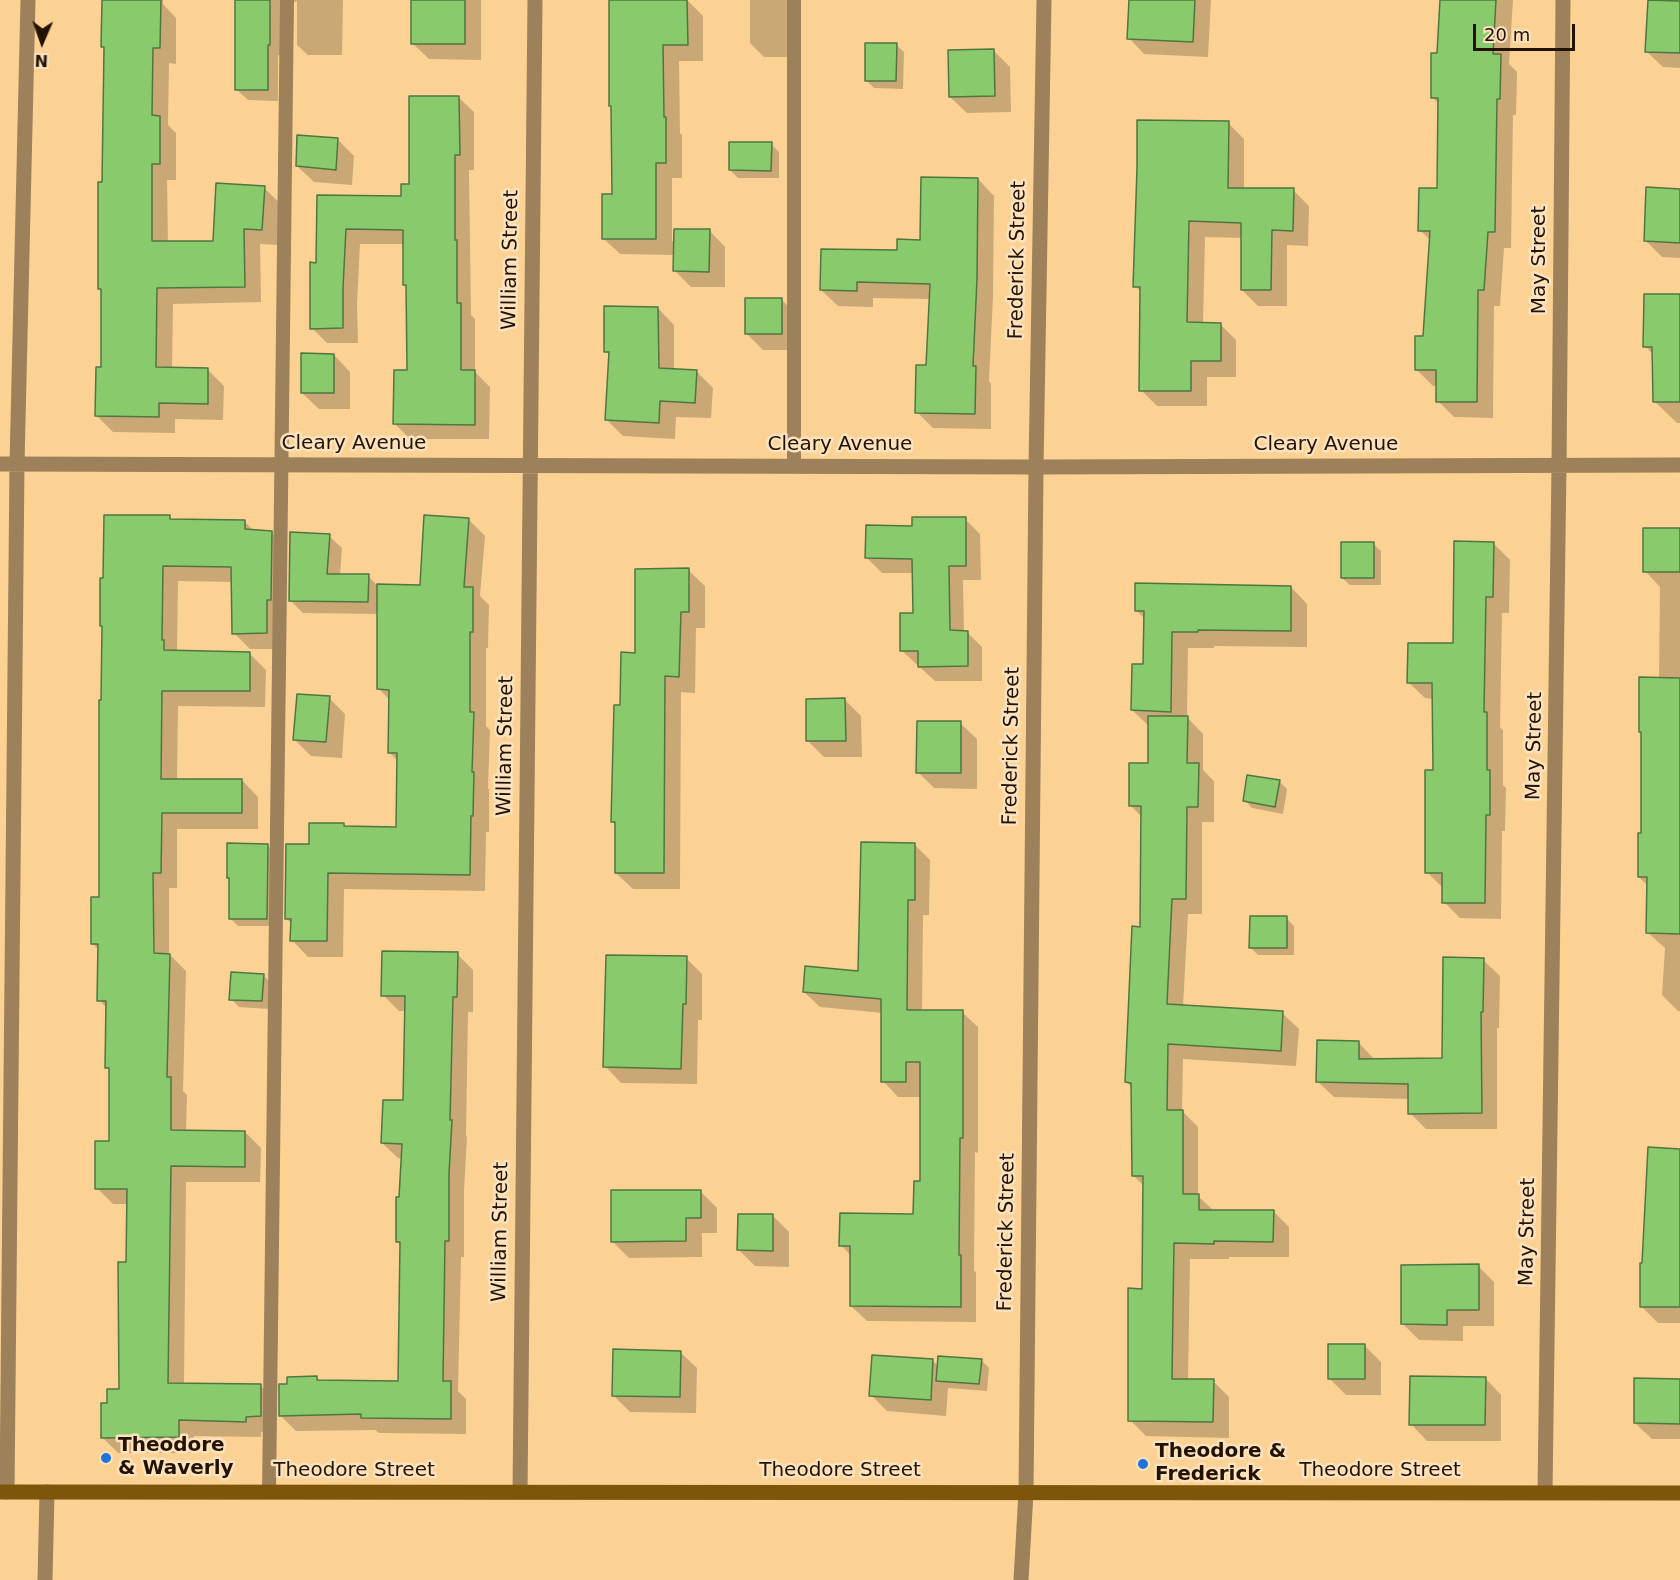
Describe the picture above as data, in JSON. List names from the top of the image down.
{
  "streets": {
    "main road": ["Theodore Street"],
    "street": [
      "William Street",
      "Frederick Street",
      "May Street",
      "Cleary Avenue"
    ]
  },
  "crossings": [
    ["William Street", "Cleary Avenue"],
    ["William Street", "Theodore Street"],
    ["Frederick Street", "Cleary Avenue"],
    ["Frederick Street", "Theodore Street"],
    ["May Street", "Cleary Avenue"],
    ["May Street", "Theodore Street"]
  ],
  "places": ["Theodore & Waverly", "Theodore & Frederick"],
  "scale_bar": "20 m",
  "north": "bottom"
}
